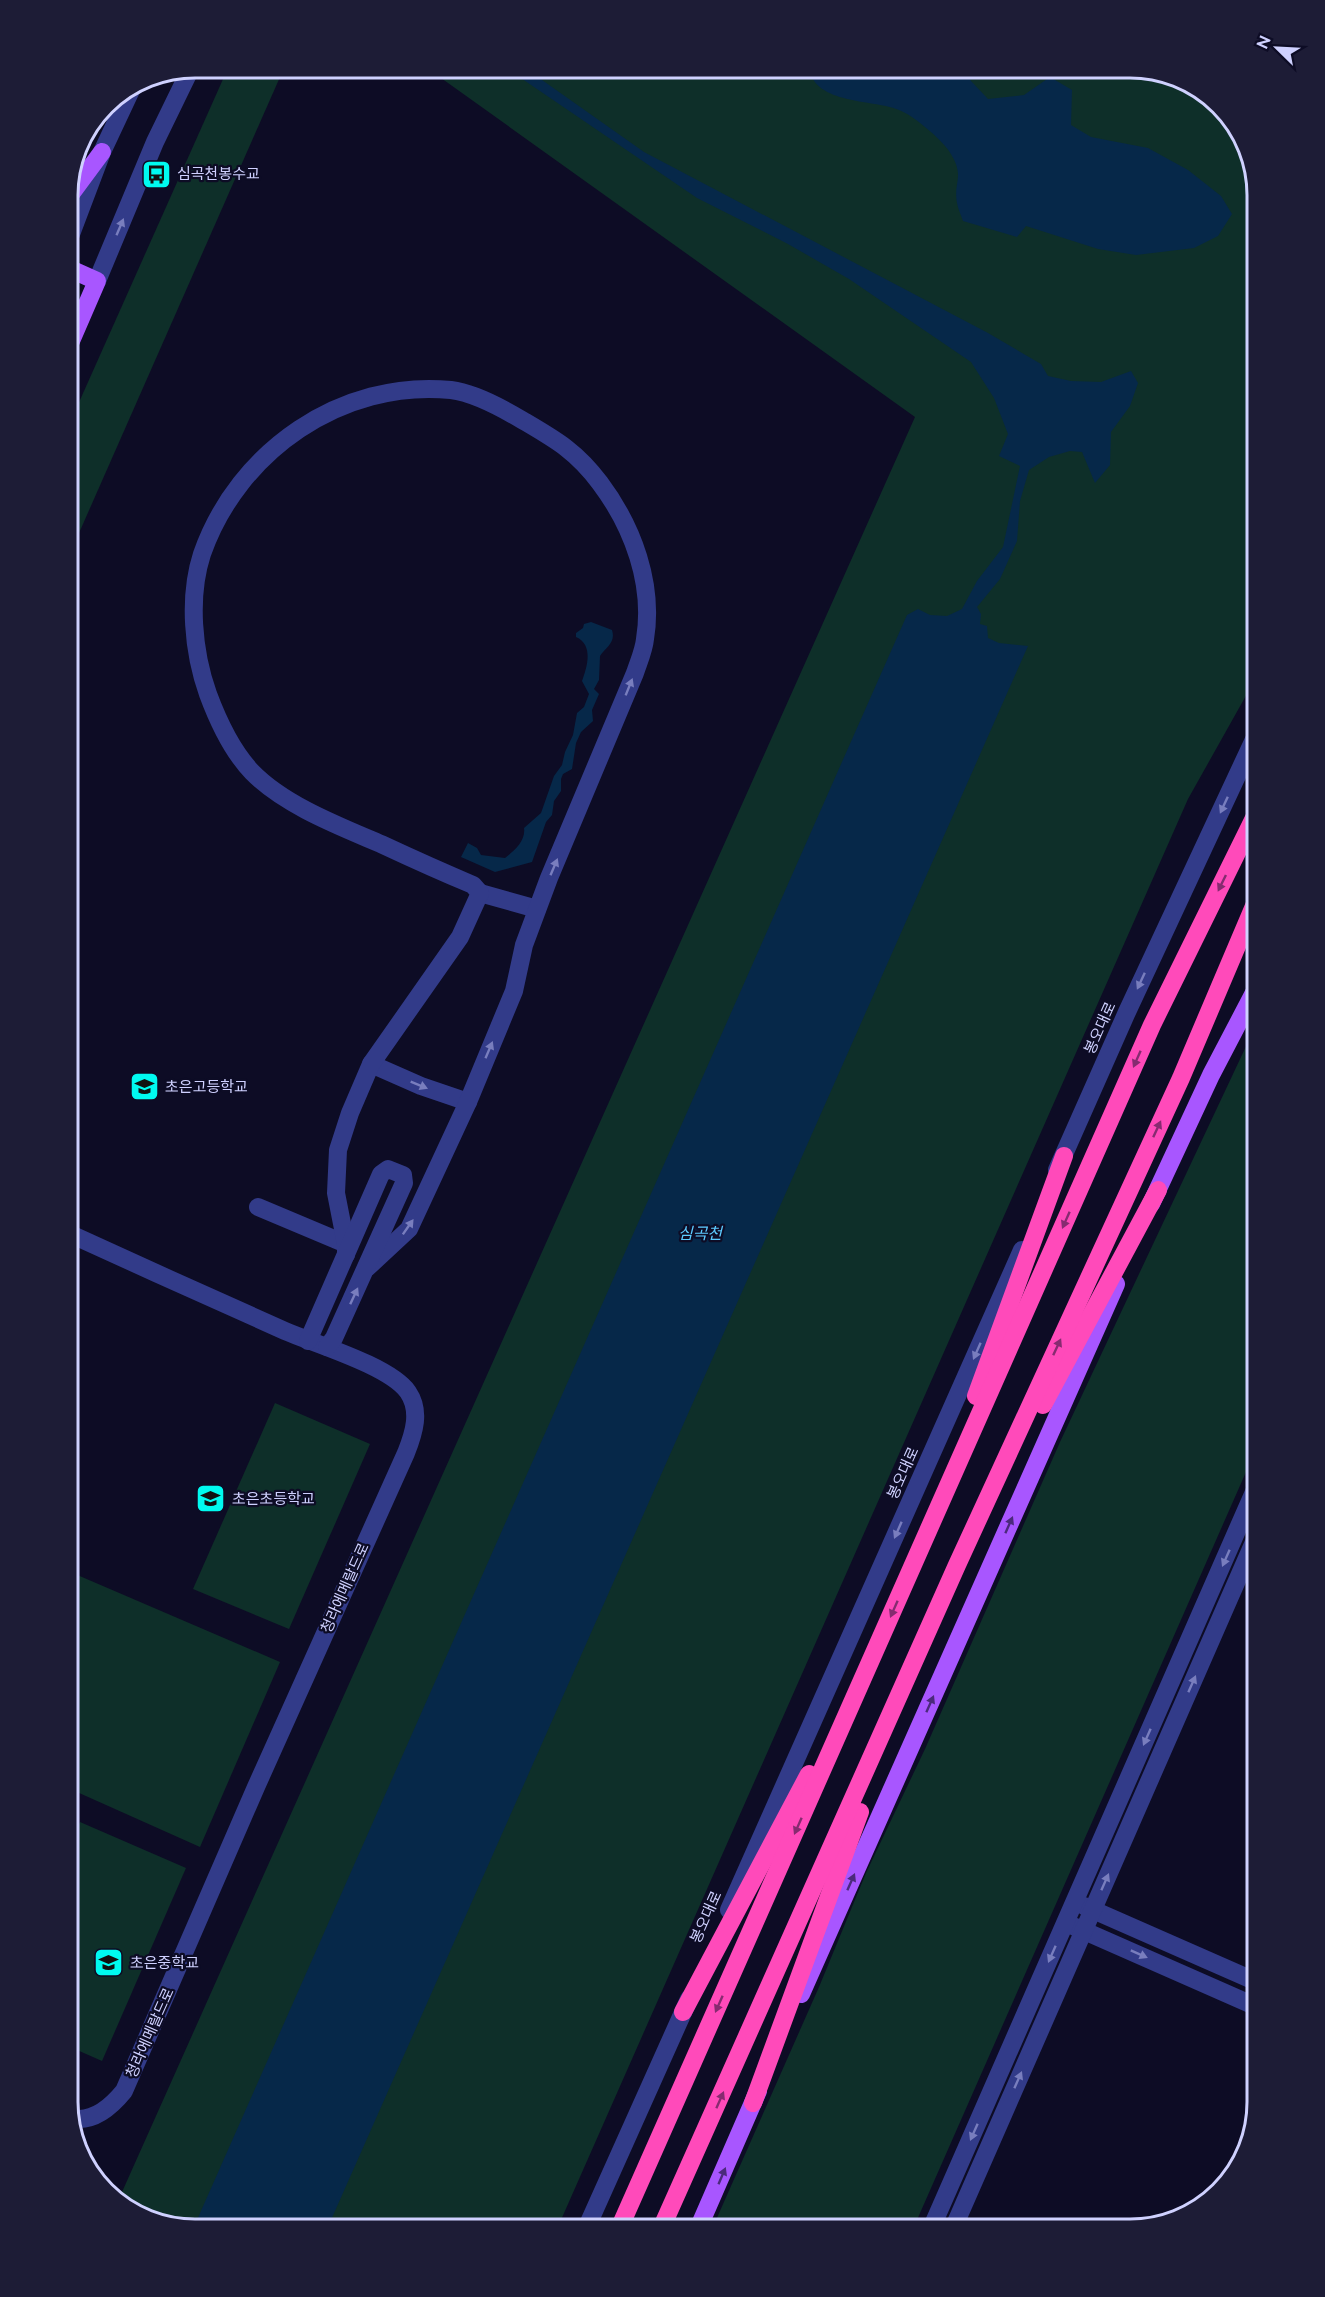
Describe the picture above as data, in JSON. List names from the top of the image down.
{
  "streets": {
    "street": ["봉오대로", "청라에메랄드로"]
  },
  "one_way": ["봉오대로"],
  "water": ["심곡천"],
  "places": {
    "bus stop": ["심곡천봉수교"],
    "school or university": ["초은고등학교", "초은초등학교", "초은중학교"]
  },
  "north": "top left"
}
